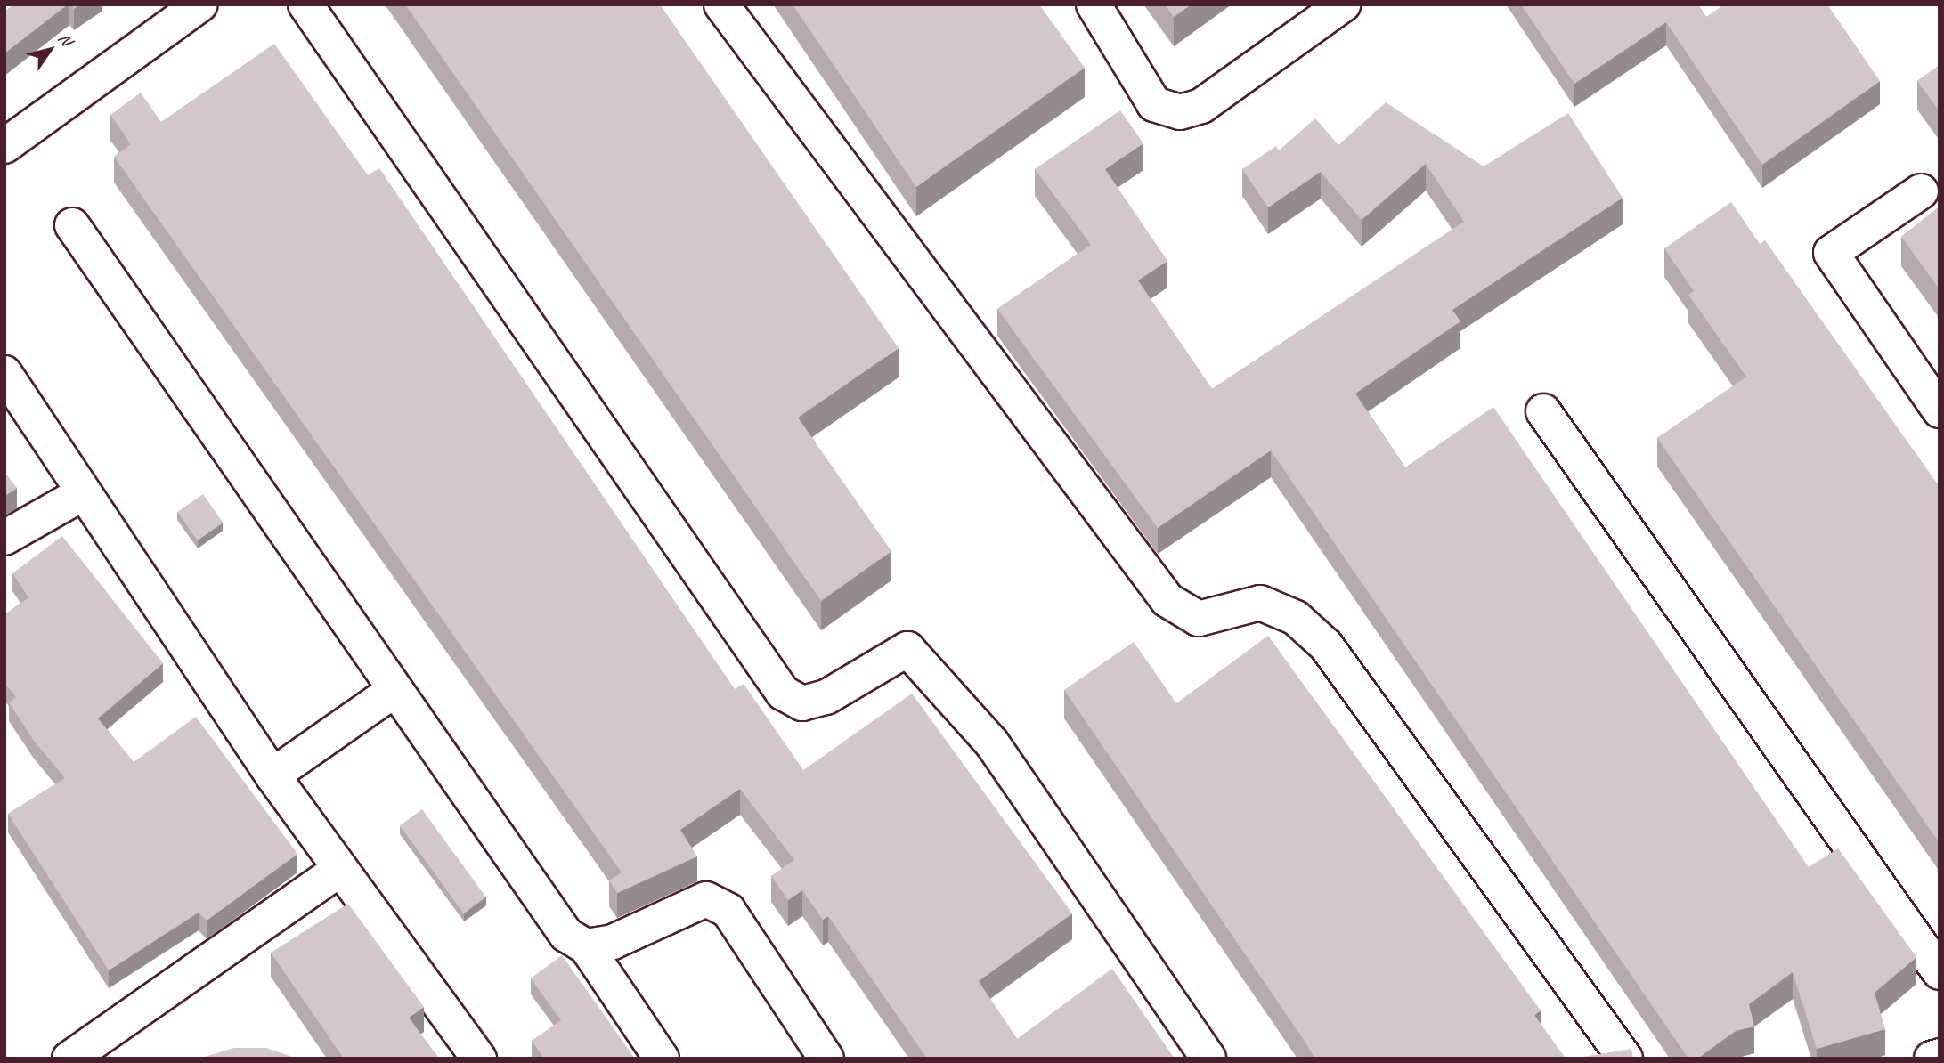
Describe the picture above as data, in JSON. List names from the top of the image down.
{
  "north": "top right"
}
